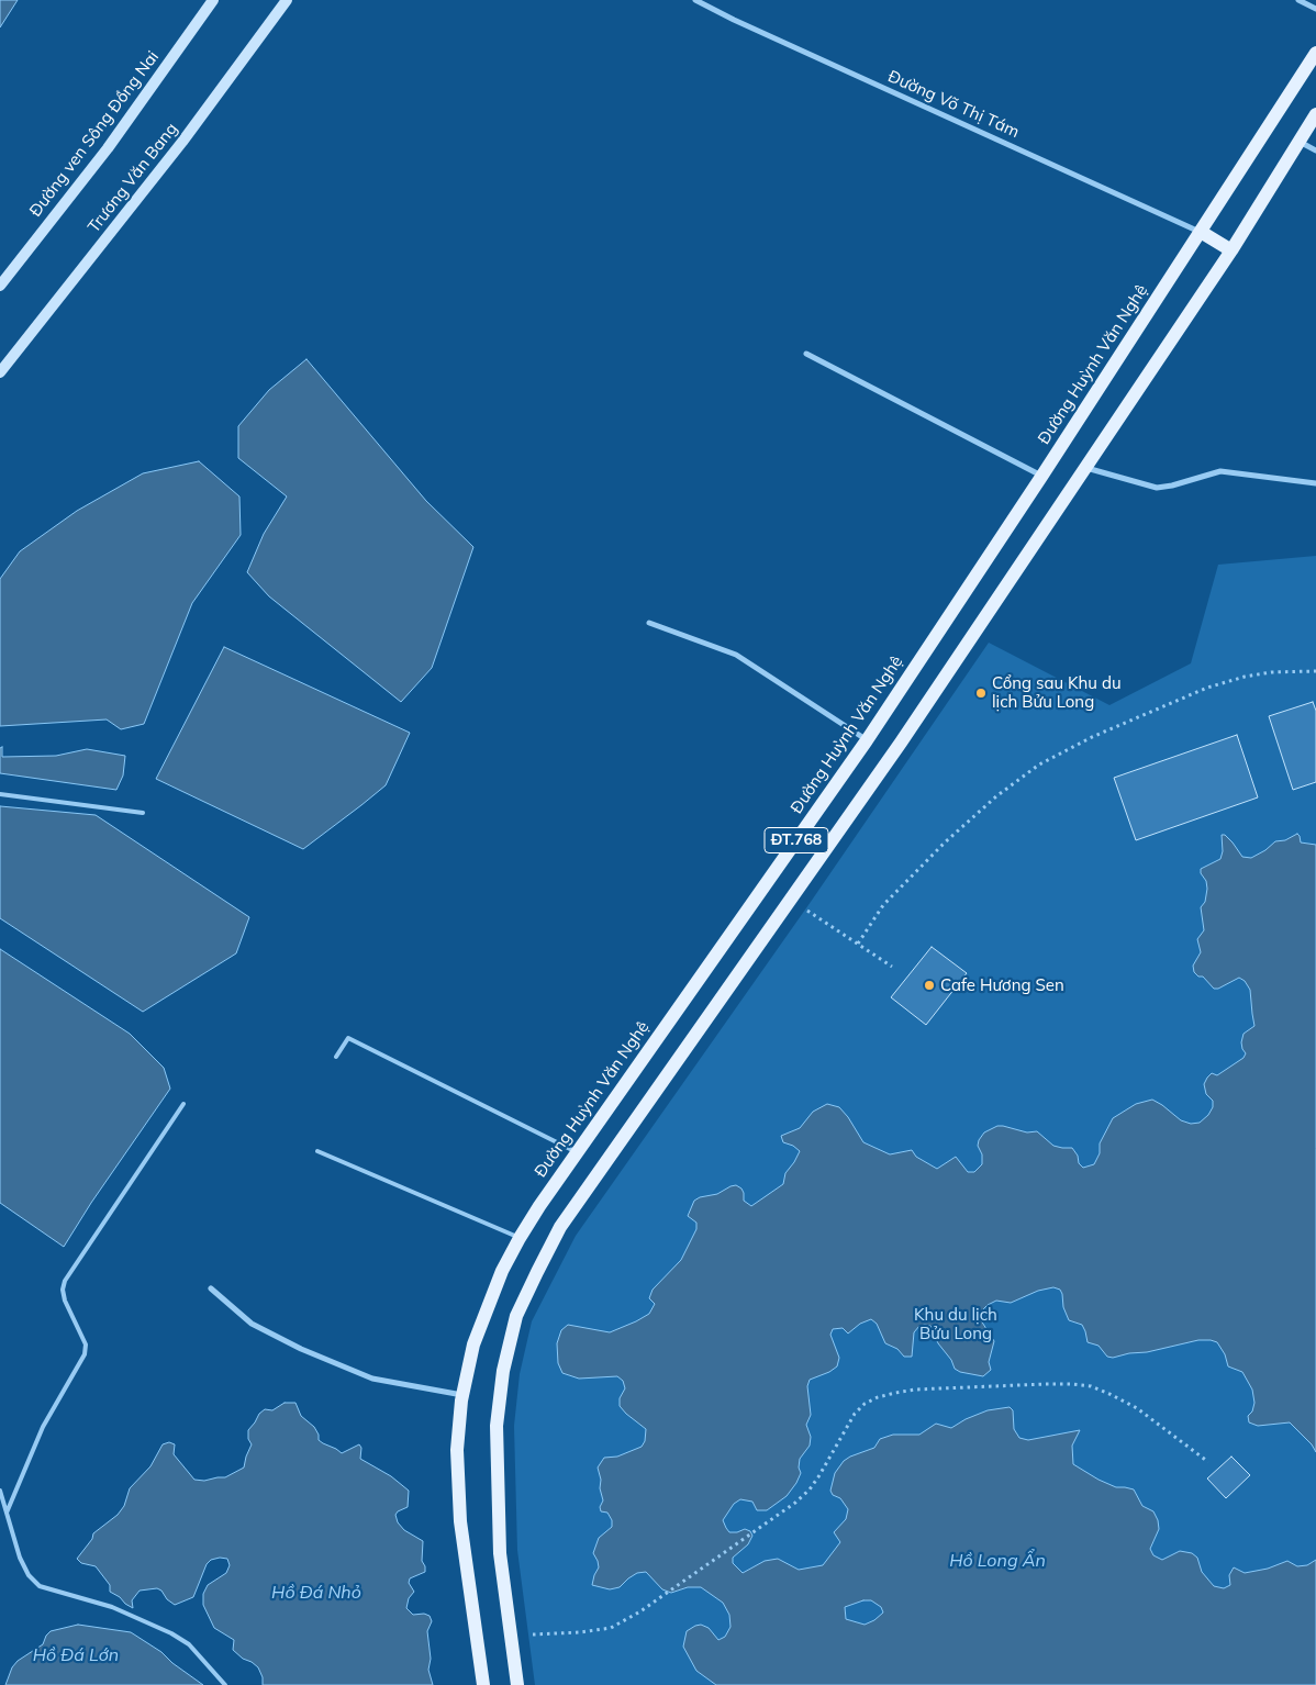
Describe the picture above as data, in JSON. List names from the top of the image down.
{
  "streets": {
    "main road": [
      "Đường ven Sông Đồng Nai",
      "Trương Văn Bang",
      "Đường Huỳnh Văn Nghệ",
      "ĐT.768"
    ],
    "street": ["Đường Võ Thị Tám"]
  },
  "crossings": [
    ["Đường Võ Thị Tám", "Đường Huỳnh Văn Nghệ"]
  ],
  "water": ["Hồ Long Ẩn", "Hồ Đá Nhỏ", "Hồ Đá Lớn"],
  "parks": ["Khu du lịch Bửu Long"],
  "places": ["Cổng sau Khu du lịch Bửu Long", "Cafe Hương Sen"]
}
